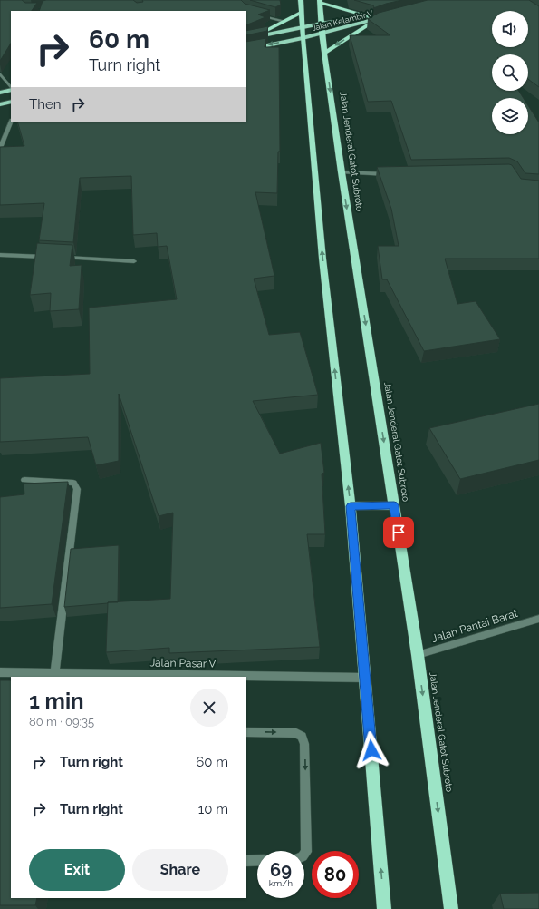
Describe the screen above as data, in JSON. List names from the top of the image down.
{
  "streets": {
    "highway": ["Jalan Jenderal Gatot Subroto"],
    "main road": ["Jalan Kelambir V"],
    "street": ["Jalan Pantai Barat", "Jalan Pasar V"]
  },
  "crossings": [
    ["Jalan Kelambir V", "Jalan Jenderal Gatot Subroto"],
    ["Jalan Jenderal Gatot Subroto", "Jalan Pantai Barat"]
  ],
  "page": {
    "turn": ["60 m", "Turn right"],
    "then": "Then",
    "heading": ["1 min", "80 m · 09:35"],
    "list": [
      {
        "name": "Turn right",
        "value": "60 m"
      },
      {
        "name": "Turn right",
        "value": "10 m"
      }
    ],
    "buttons": ["Exit", "Share"],
    "speed": "69 km/h",
    "limit": "80"
  }
}
